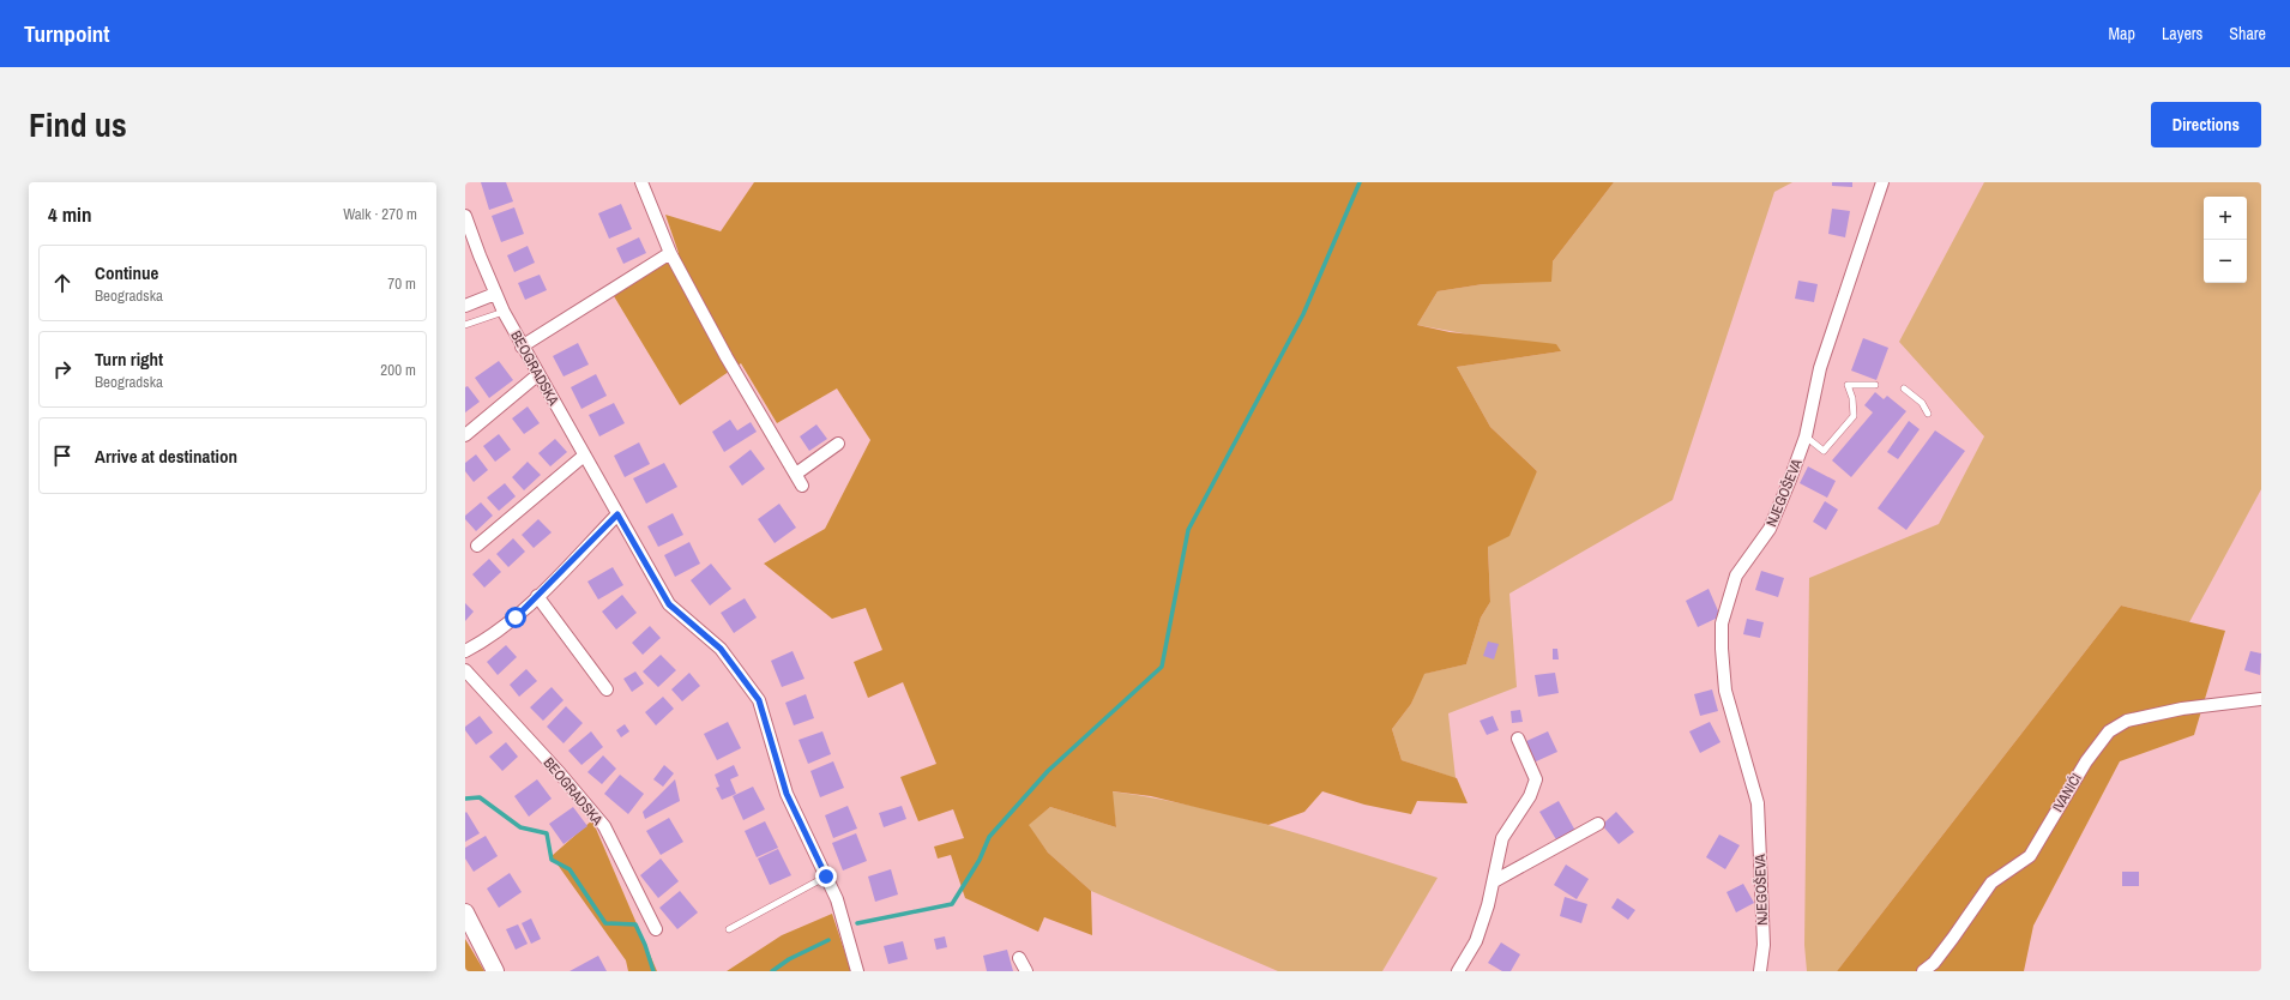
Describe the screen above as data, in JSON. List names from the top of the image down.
{
  "streets": {
    "street": ["BEOGRADSKA", "NJEGOŠEVA", "IVANIĆI"]
  },
  "page": {
    "header": "Turnpoint",
    "nav": ["Map", "Layers", "Share"],
    "title": "Find us",
    "buttons": "Directions",
    "heading": ["4 min", "Walk · 270 m"],
    "map_buttons": ["+", "−"],
    "list": [
      ["Continue", "Beogradska", "70 m"],
      ["Turn right", "Beogradska", "200 m"],
      "Arrive at destination"
    ]
  }
}
